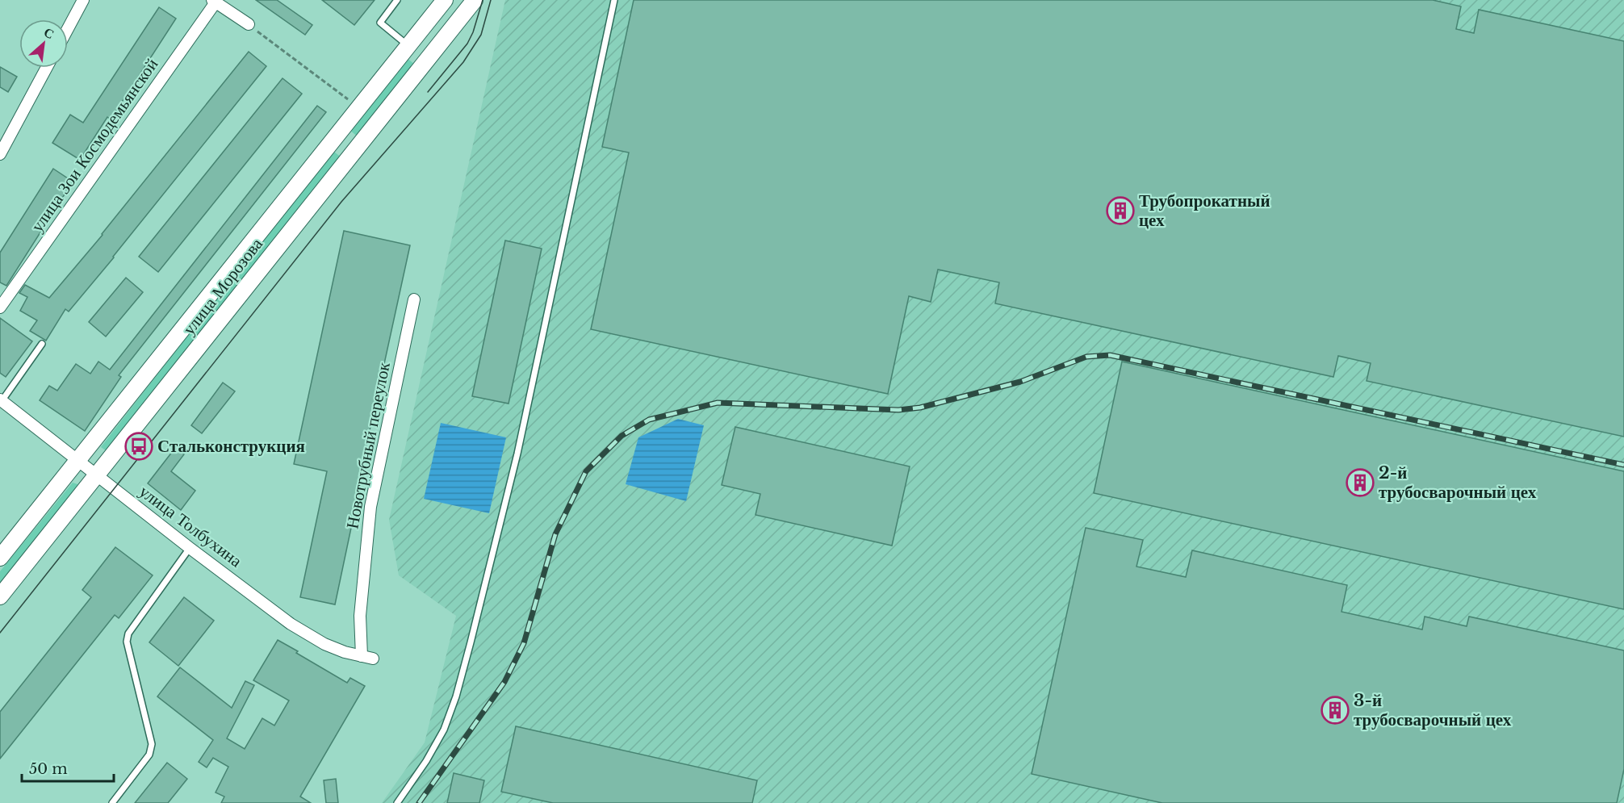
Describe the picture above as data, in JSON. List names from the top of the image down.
{
  "streets": {
    "main road": ["улица Морозова"],
    "street": ["улица Зои Космодемьянской", "Новотрубный переулок", "улица Толбухина"]
  },
  "crossings": [
    ["улица Морозова", "улица Толбухина"],
    ["Новотрубный переулок", "улица Толбухина"]
  ],
  "places": {
    "building": ["Трубопрокатный цех", "2-й трубосварочный цех", "3-й трубосварочный цех"],
    "bus stop": ["Стальконструкция"]
  },
  "scale_bar": "50 m",
  "north": "top right"
}
